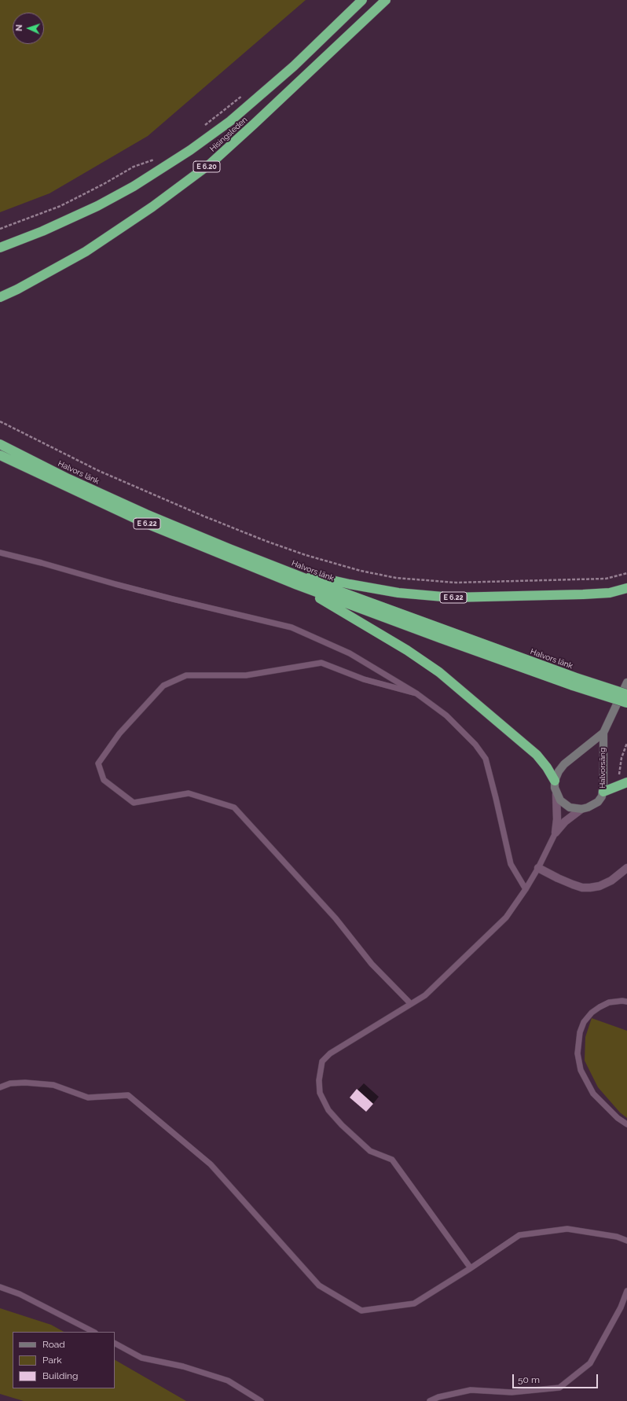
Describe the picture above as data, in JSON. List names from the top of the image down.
{
  "streets": {
    "highway": [
      "Hisingsleden",
      "E 6.20",
      "Halvors länk",
      "E 6.22"
    ],
    "street": ["Halvorsäng"]
  },
  "crossings": [
    ["Halvors länk", "E 6.22"],
    ["E 6.22", "Halvorsäng"]
  ],
  "legend": ["Road", "Park", "Building"],
  "scale_bar": "50 m",
  "north": "left"
}
